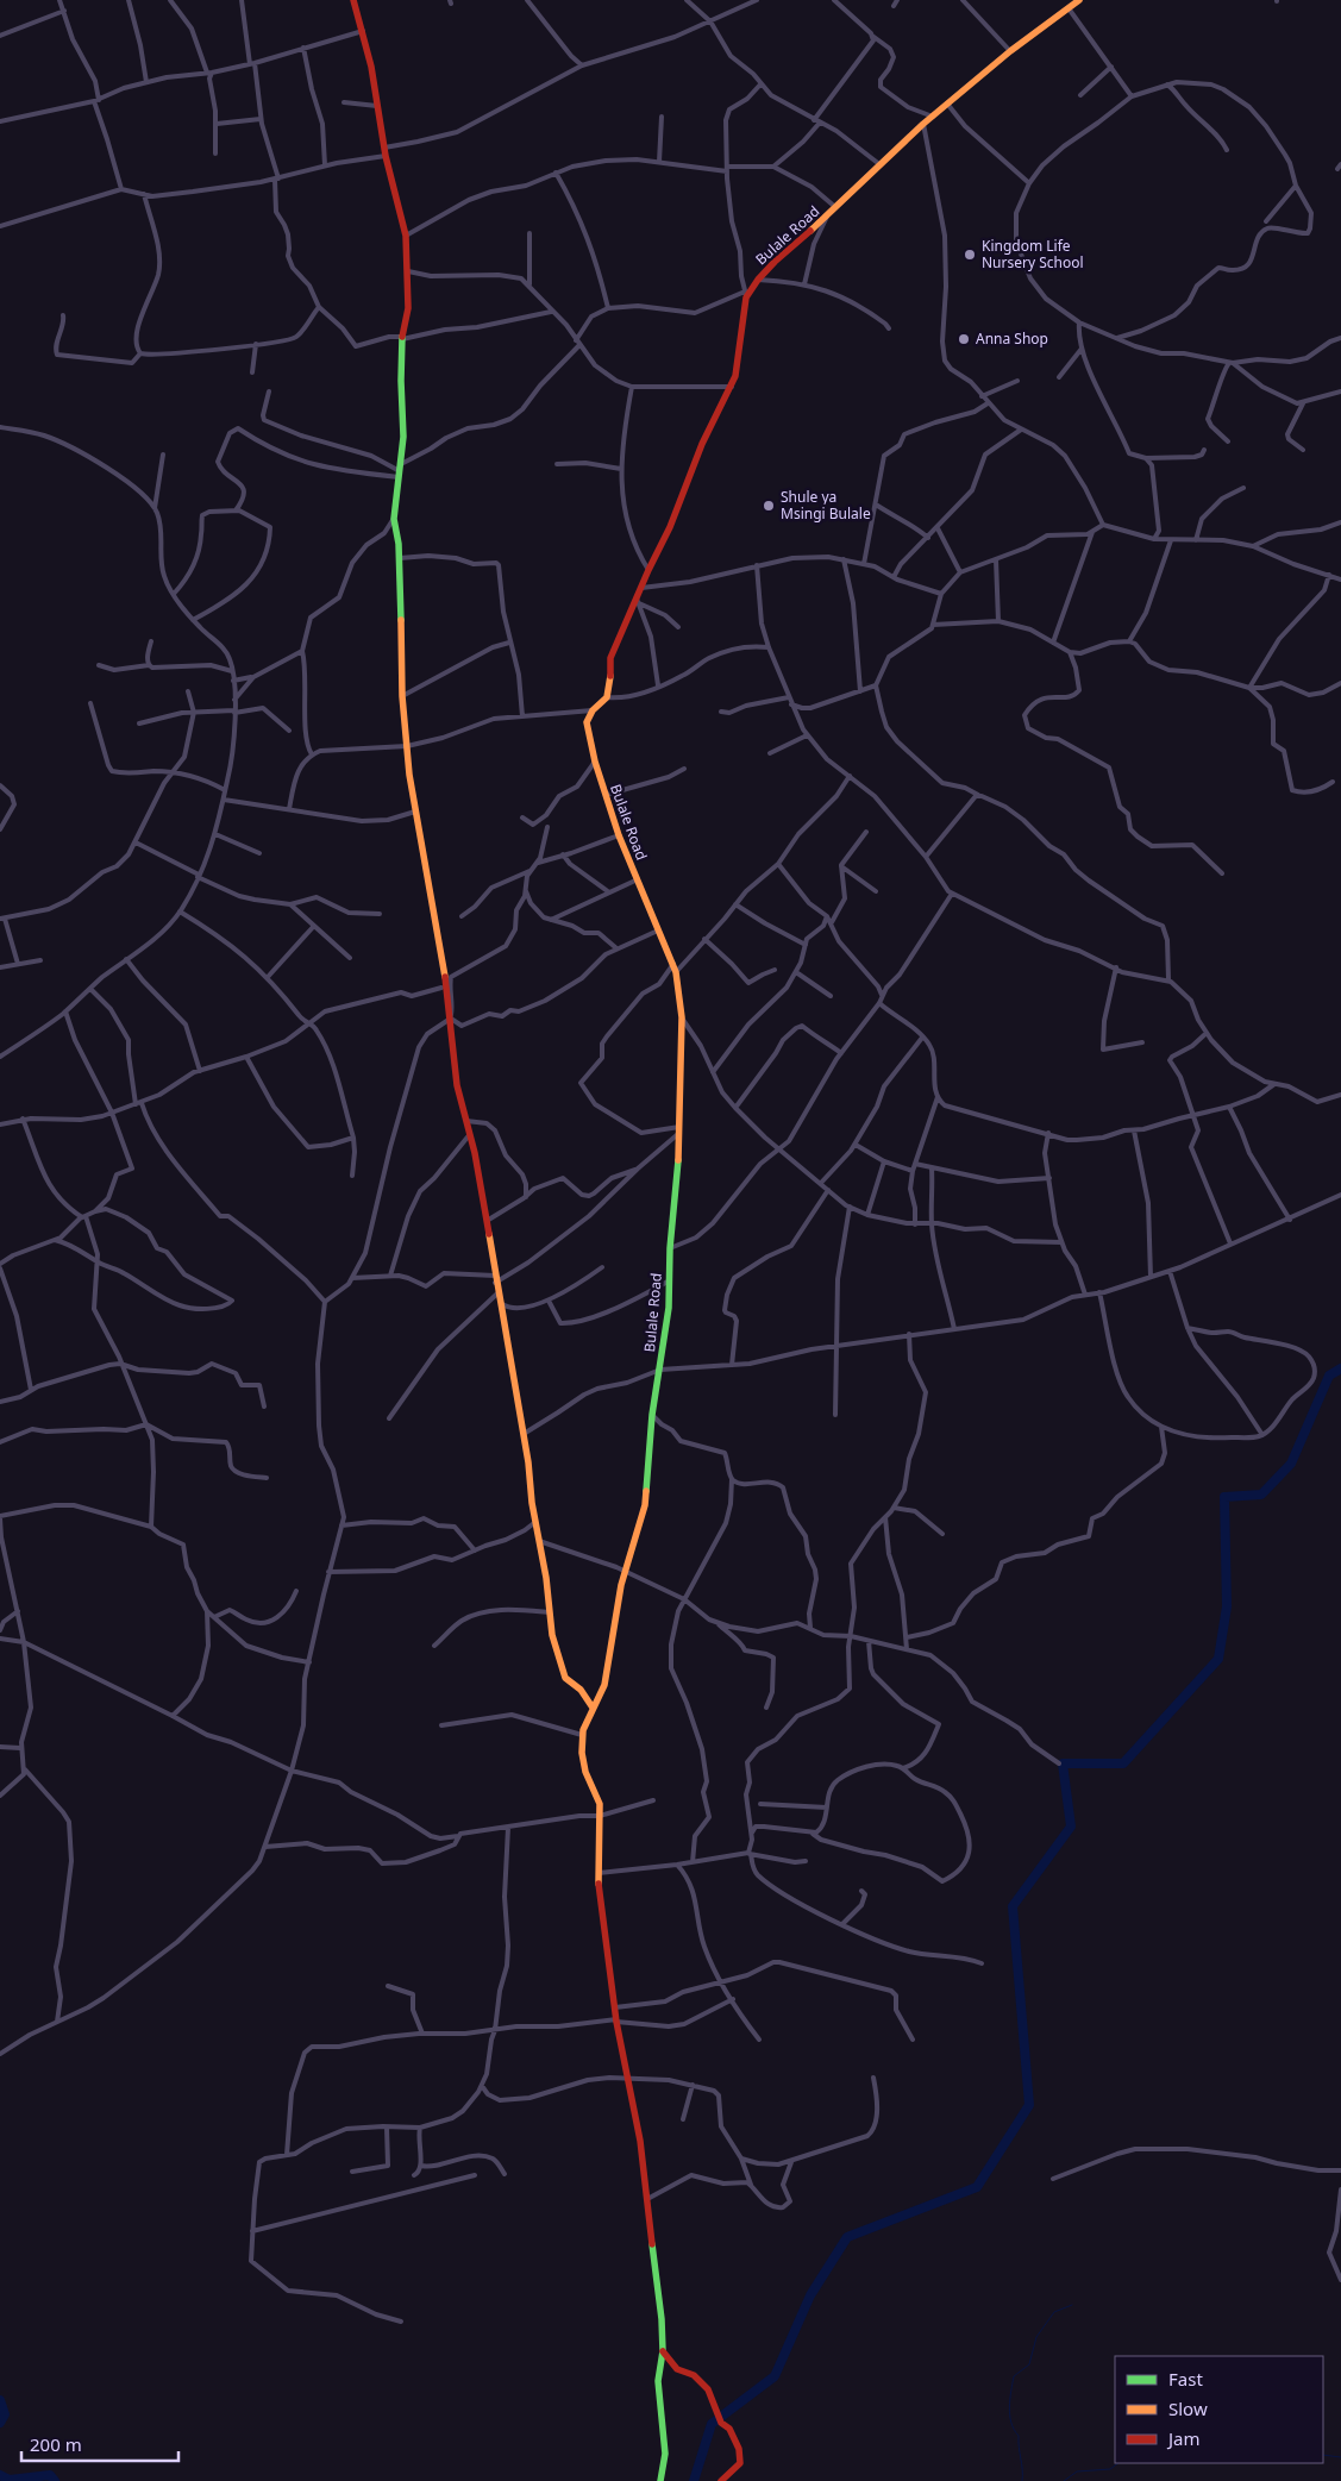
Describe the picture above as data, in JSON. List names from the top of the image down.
{
  "streets": {
    "street": ["Bulale Road"]
  },
  "places": ["Kingdom Life Nursery School", "Anna Shop", "Shule ya Msingi Bulale"],
  "legend": ["Fast", "Slow", "Jam"],
  "scale_bar": "200 m"
}
